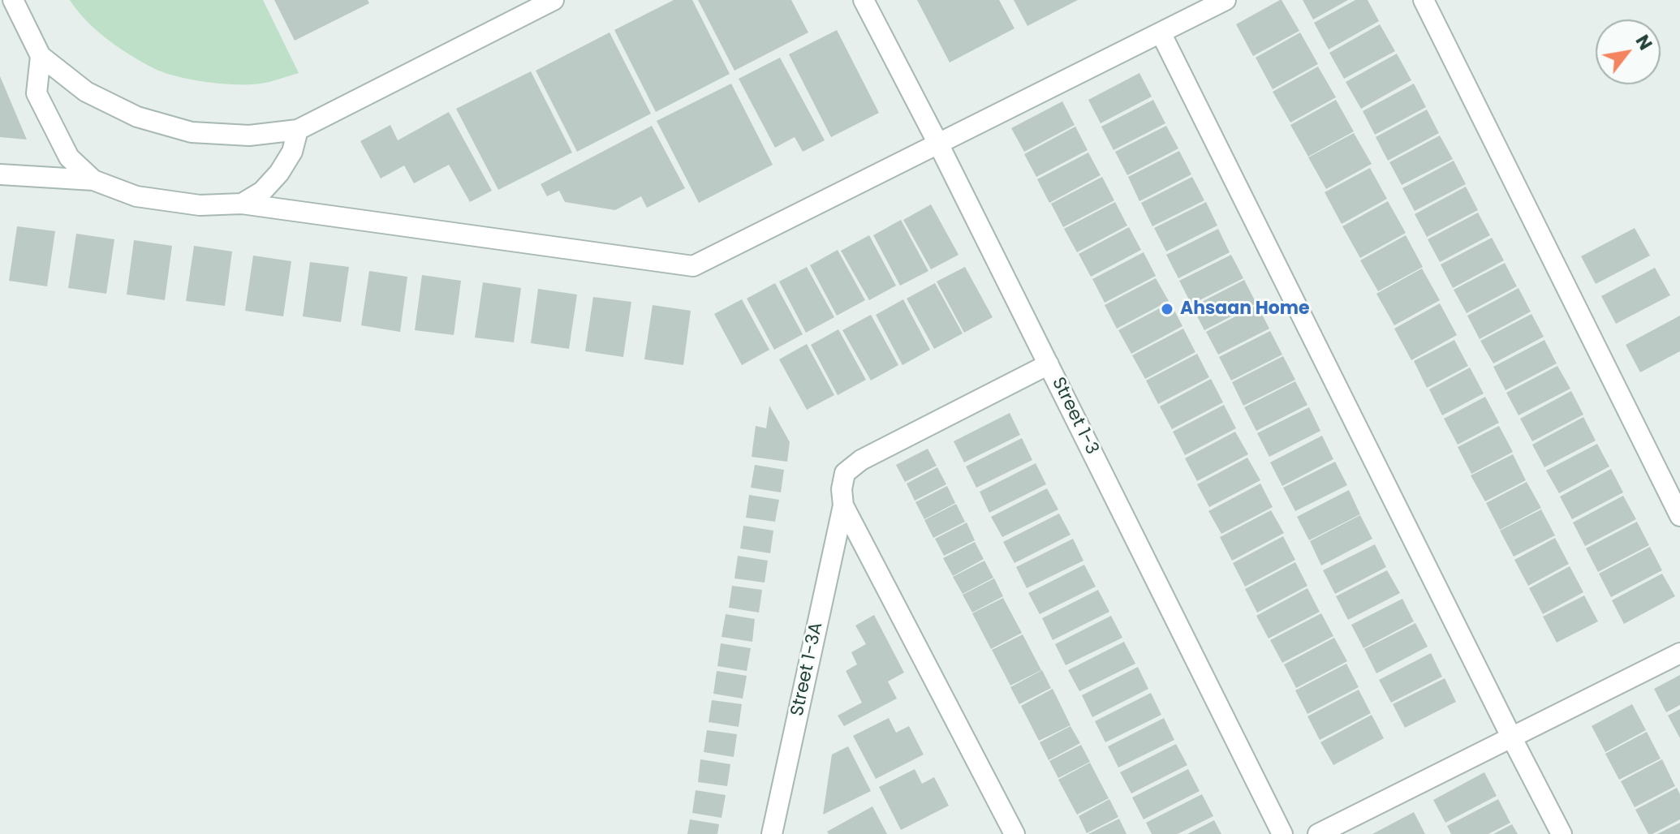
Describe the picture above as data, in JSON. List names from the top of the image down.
{
  "streets": {
    "street": ["Street 1-3", "Street 1-3A"]
  },
  "crossings": [
    ["Street 1-3", "Street 1-3A"]
  ],
  "places": ["Ahsaan Home"],
  "north": "top right"
}
